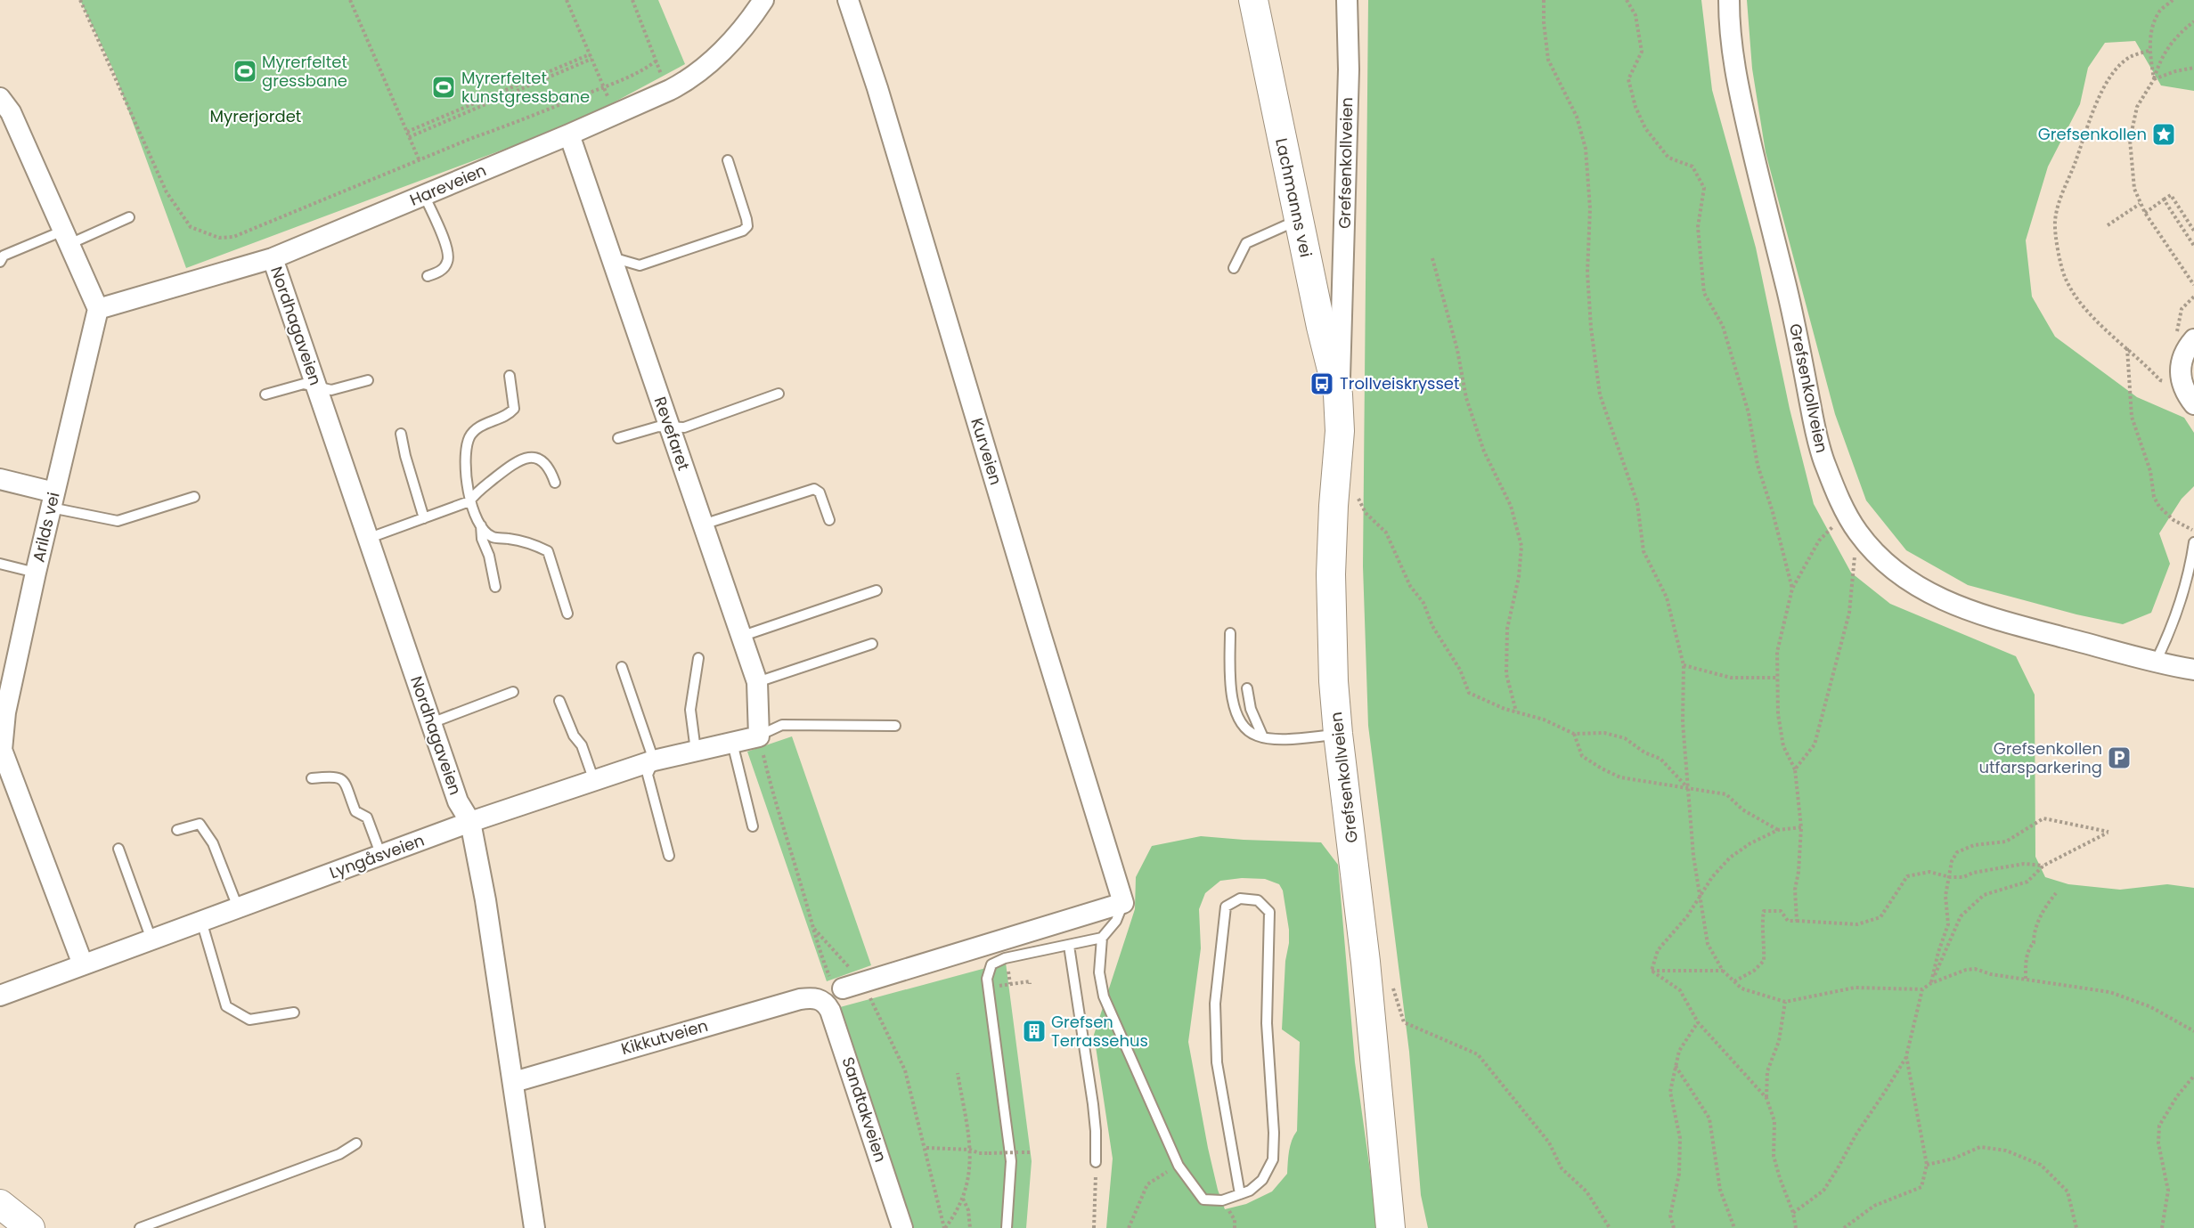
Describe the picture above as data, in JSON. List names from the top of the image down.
{
  "streets": {
    "street": [
      "Grefsenkollveien",
      "Hareveien",
      "Lachmanns vei",
      "Nordhagaveien",
      "Revefaret",
      "Kurveien",
      "Arilds vei",
      "Lyngåsveien",
      "Kikkutveien",
      "Sandtakveien"
    ]
  },
  "crossings": [
    ["Grefsenkollveien", "Lachmanns vei"],
    ["Hareveien", "Nordhagaveien"],
    ["Hareveien", "Revefaret"],
    ["Hareveien", "Arilds vei"],
    ["Nordhagaveien", "Lyngåsveien"],
    ["Nordhagaveien", "Kikkutveien"],
    ["Revefaret", "Lyngåsveien"],
    ["Arilds vei", "Lyngåsveien"],
    ["Kikkutveien", "Sandtakveien"]
  ],
  "parks": ["Myrerjordet"],
  "places": {
    "sports": ["Myrerfeltet gressbane", "Myrerfeltet kunstgressbane"],
    "place": ["Grefsenkollen"],
    "bus stop": ["Trollveiskrysset"],
    "parking": ["Grefsenkollen utfarsparkering"],
    "building": ["Grefsen Terrassehus"]
  }
}
